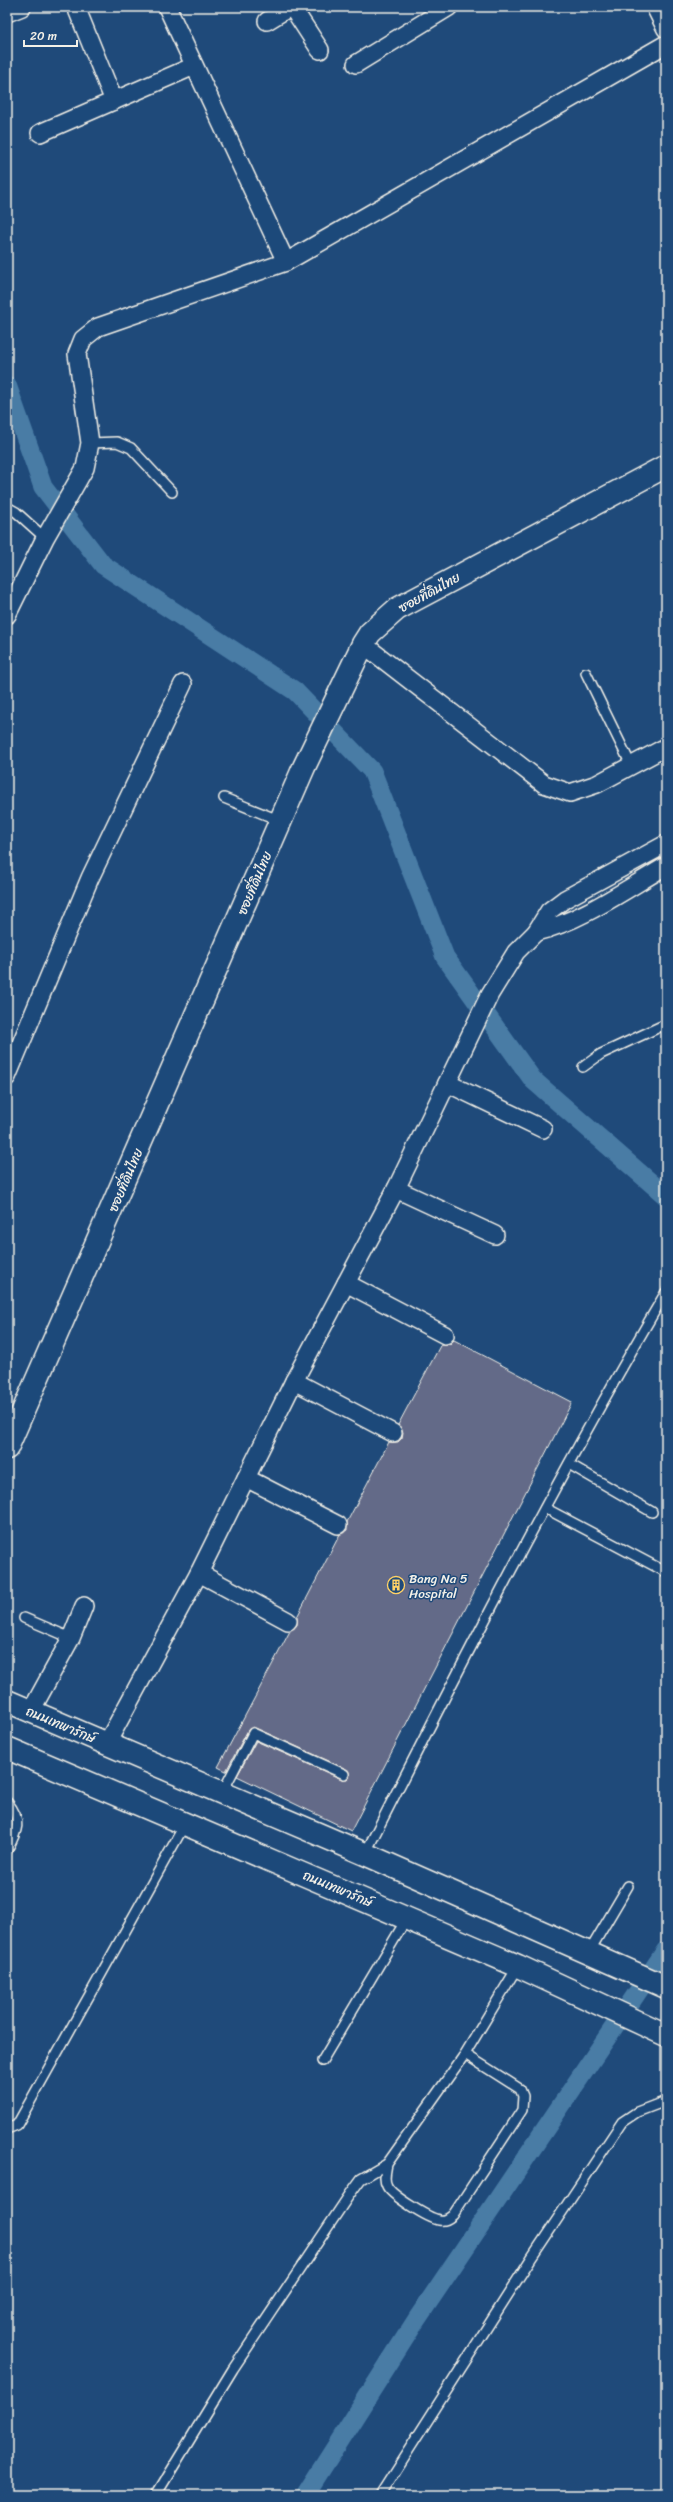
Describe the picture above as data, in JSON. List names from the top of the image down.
{
  "streets": {
    "main road": ["ซอยที่ดินไทย", "ถนนเทพารักษ์"]
  },
  "places": {
    "building": ["Bang Na 5 Hospital"]
  },
  "scale_bar": "20 m"
}
